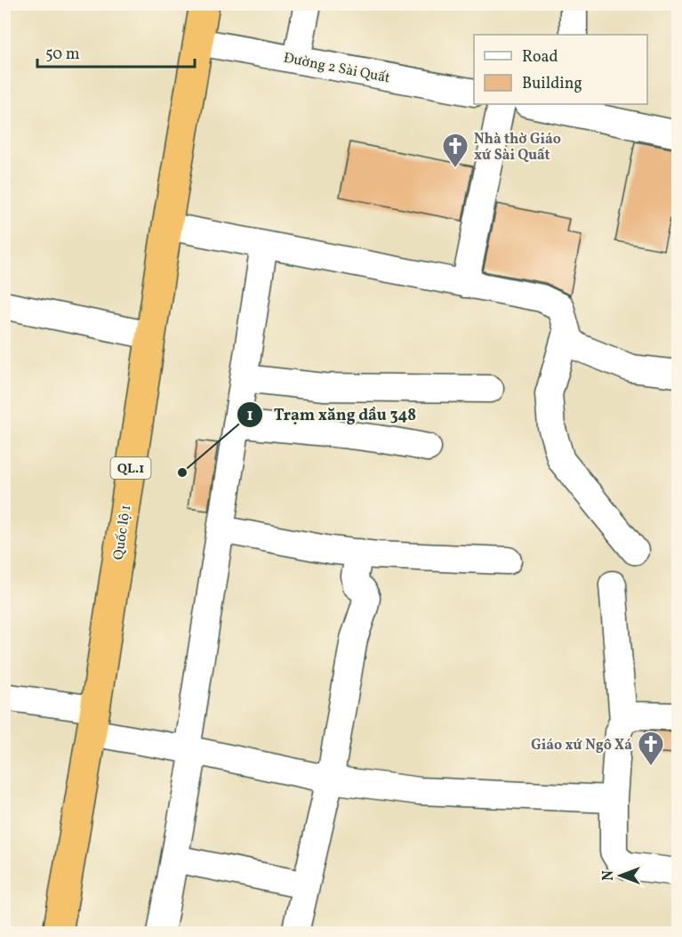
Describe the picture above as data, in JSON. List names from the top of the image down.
{
  "streets": {
    "highway": ["QL.1", "Quốc lộ 1"],
    "street": ["Đường 2 Sài Quất"]
  },
  "crossings": [
    ["Đường 2 Sài Quất", "Quốc lộ 1"]
  ],
  "places": {
    "church": ["Nhà thờ Giáo xứ Sài Quất", "Giáo xứ Ngô Xá"],
    "other": ["Trạm xăng dầu 348"]
  },
  "legend": ["Road", "Building"],
  "scale_bar": "50 m",
  "north": "left"
}
